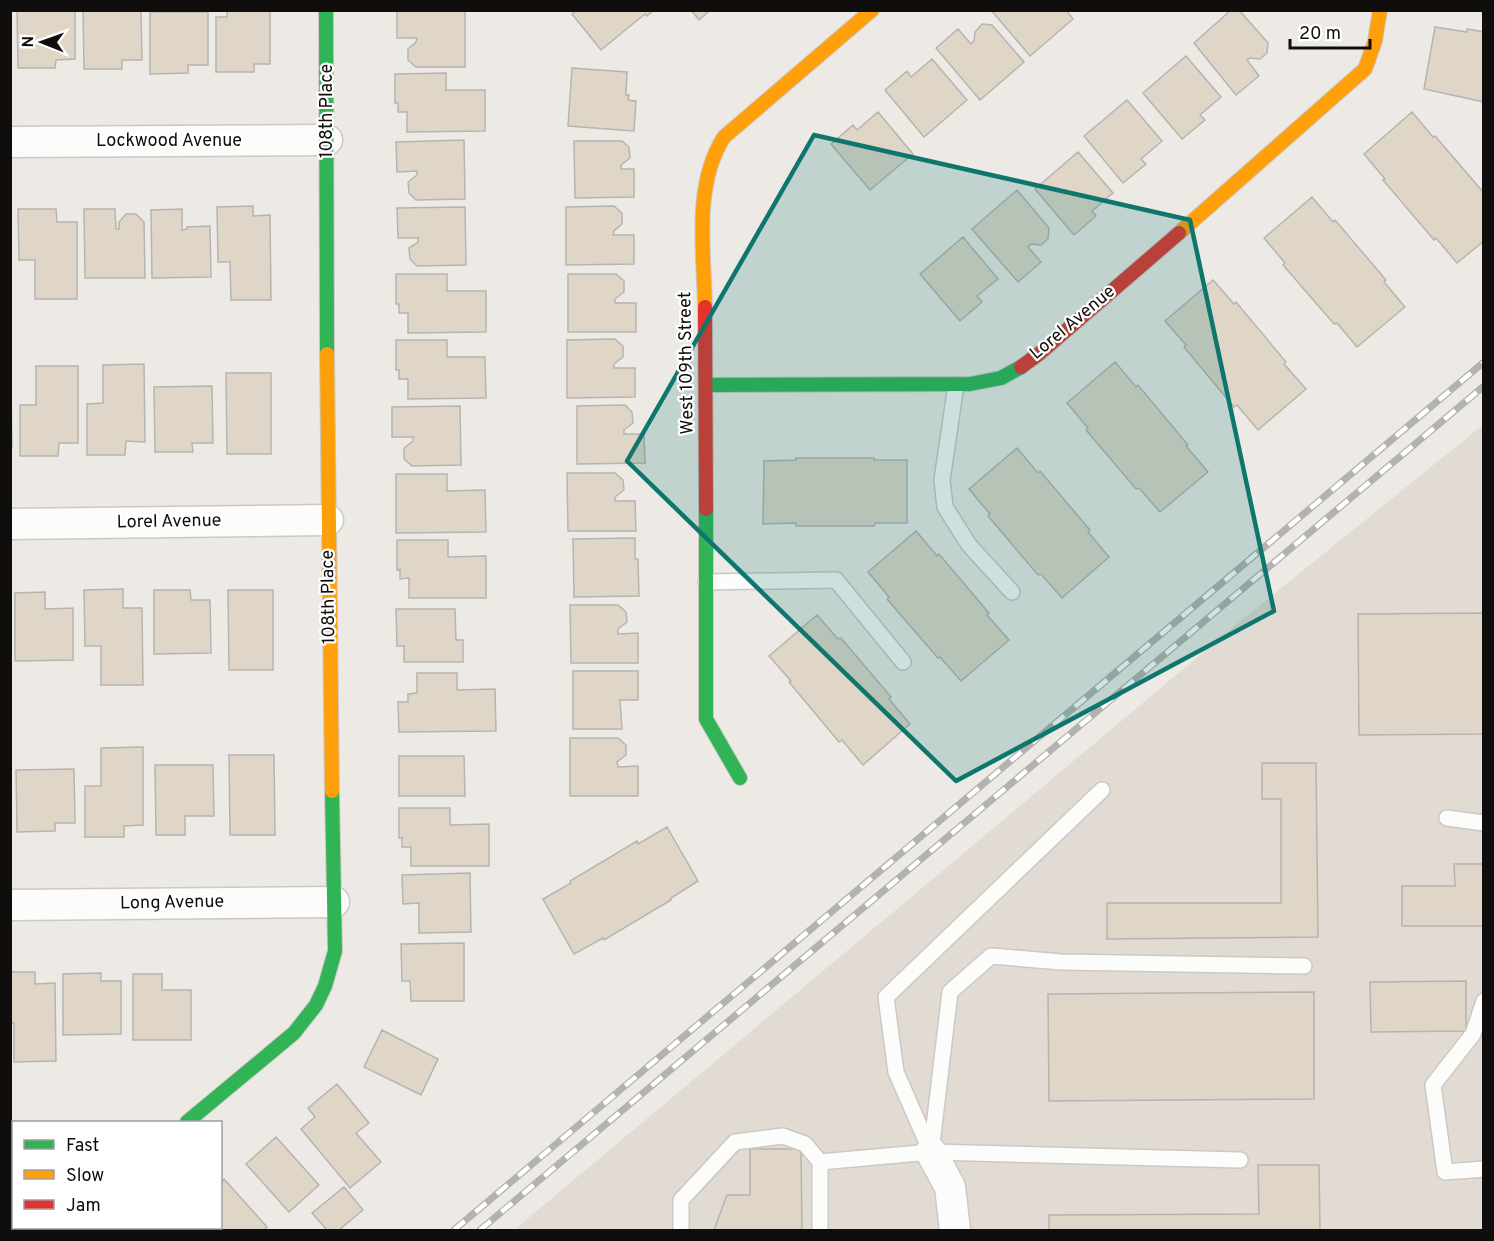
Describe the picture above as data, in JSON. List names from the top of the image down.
{
  "streets": {
    "street": [
      "108th Place",
      "Lockwood Avenue",
      "Lorel Avenue",
      "West 109th Street",
      "Long Avenue"
    ]
  },
  "crossings": [
    ["108th Place", "Lockwood Avenue"],
    ["108th Place", "Lorel Avenue"],
    ["108th Place", "Long Avenue"],
    ["Lorel Avenue", "West 109th Street"]
  ],
  "legend": ["Fast", "Slow", "Jam"],
  "scale_bar": "20 m",
  "north": "left"
}
